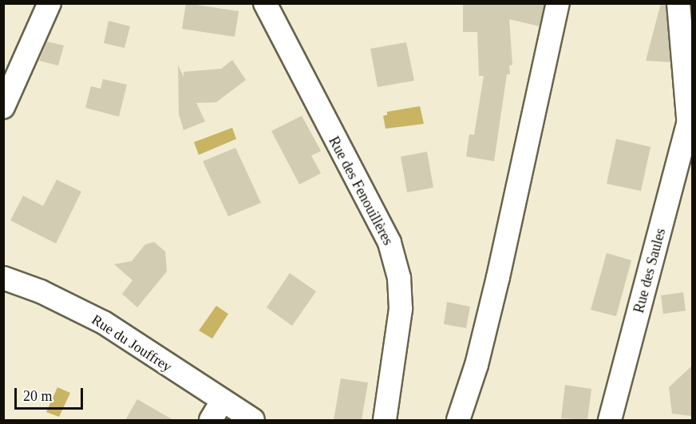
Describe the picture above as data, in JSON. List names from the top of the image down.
{
  "streets": {
    "street": ["Rue des Fenouillères", "Rue des Saules", "Rue du Jouffrey"]
  },
  "scale_bar": "20 m"
}
